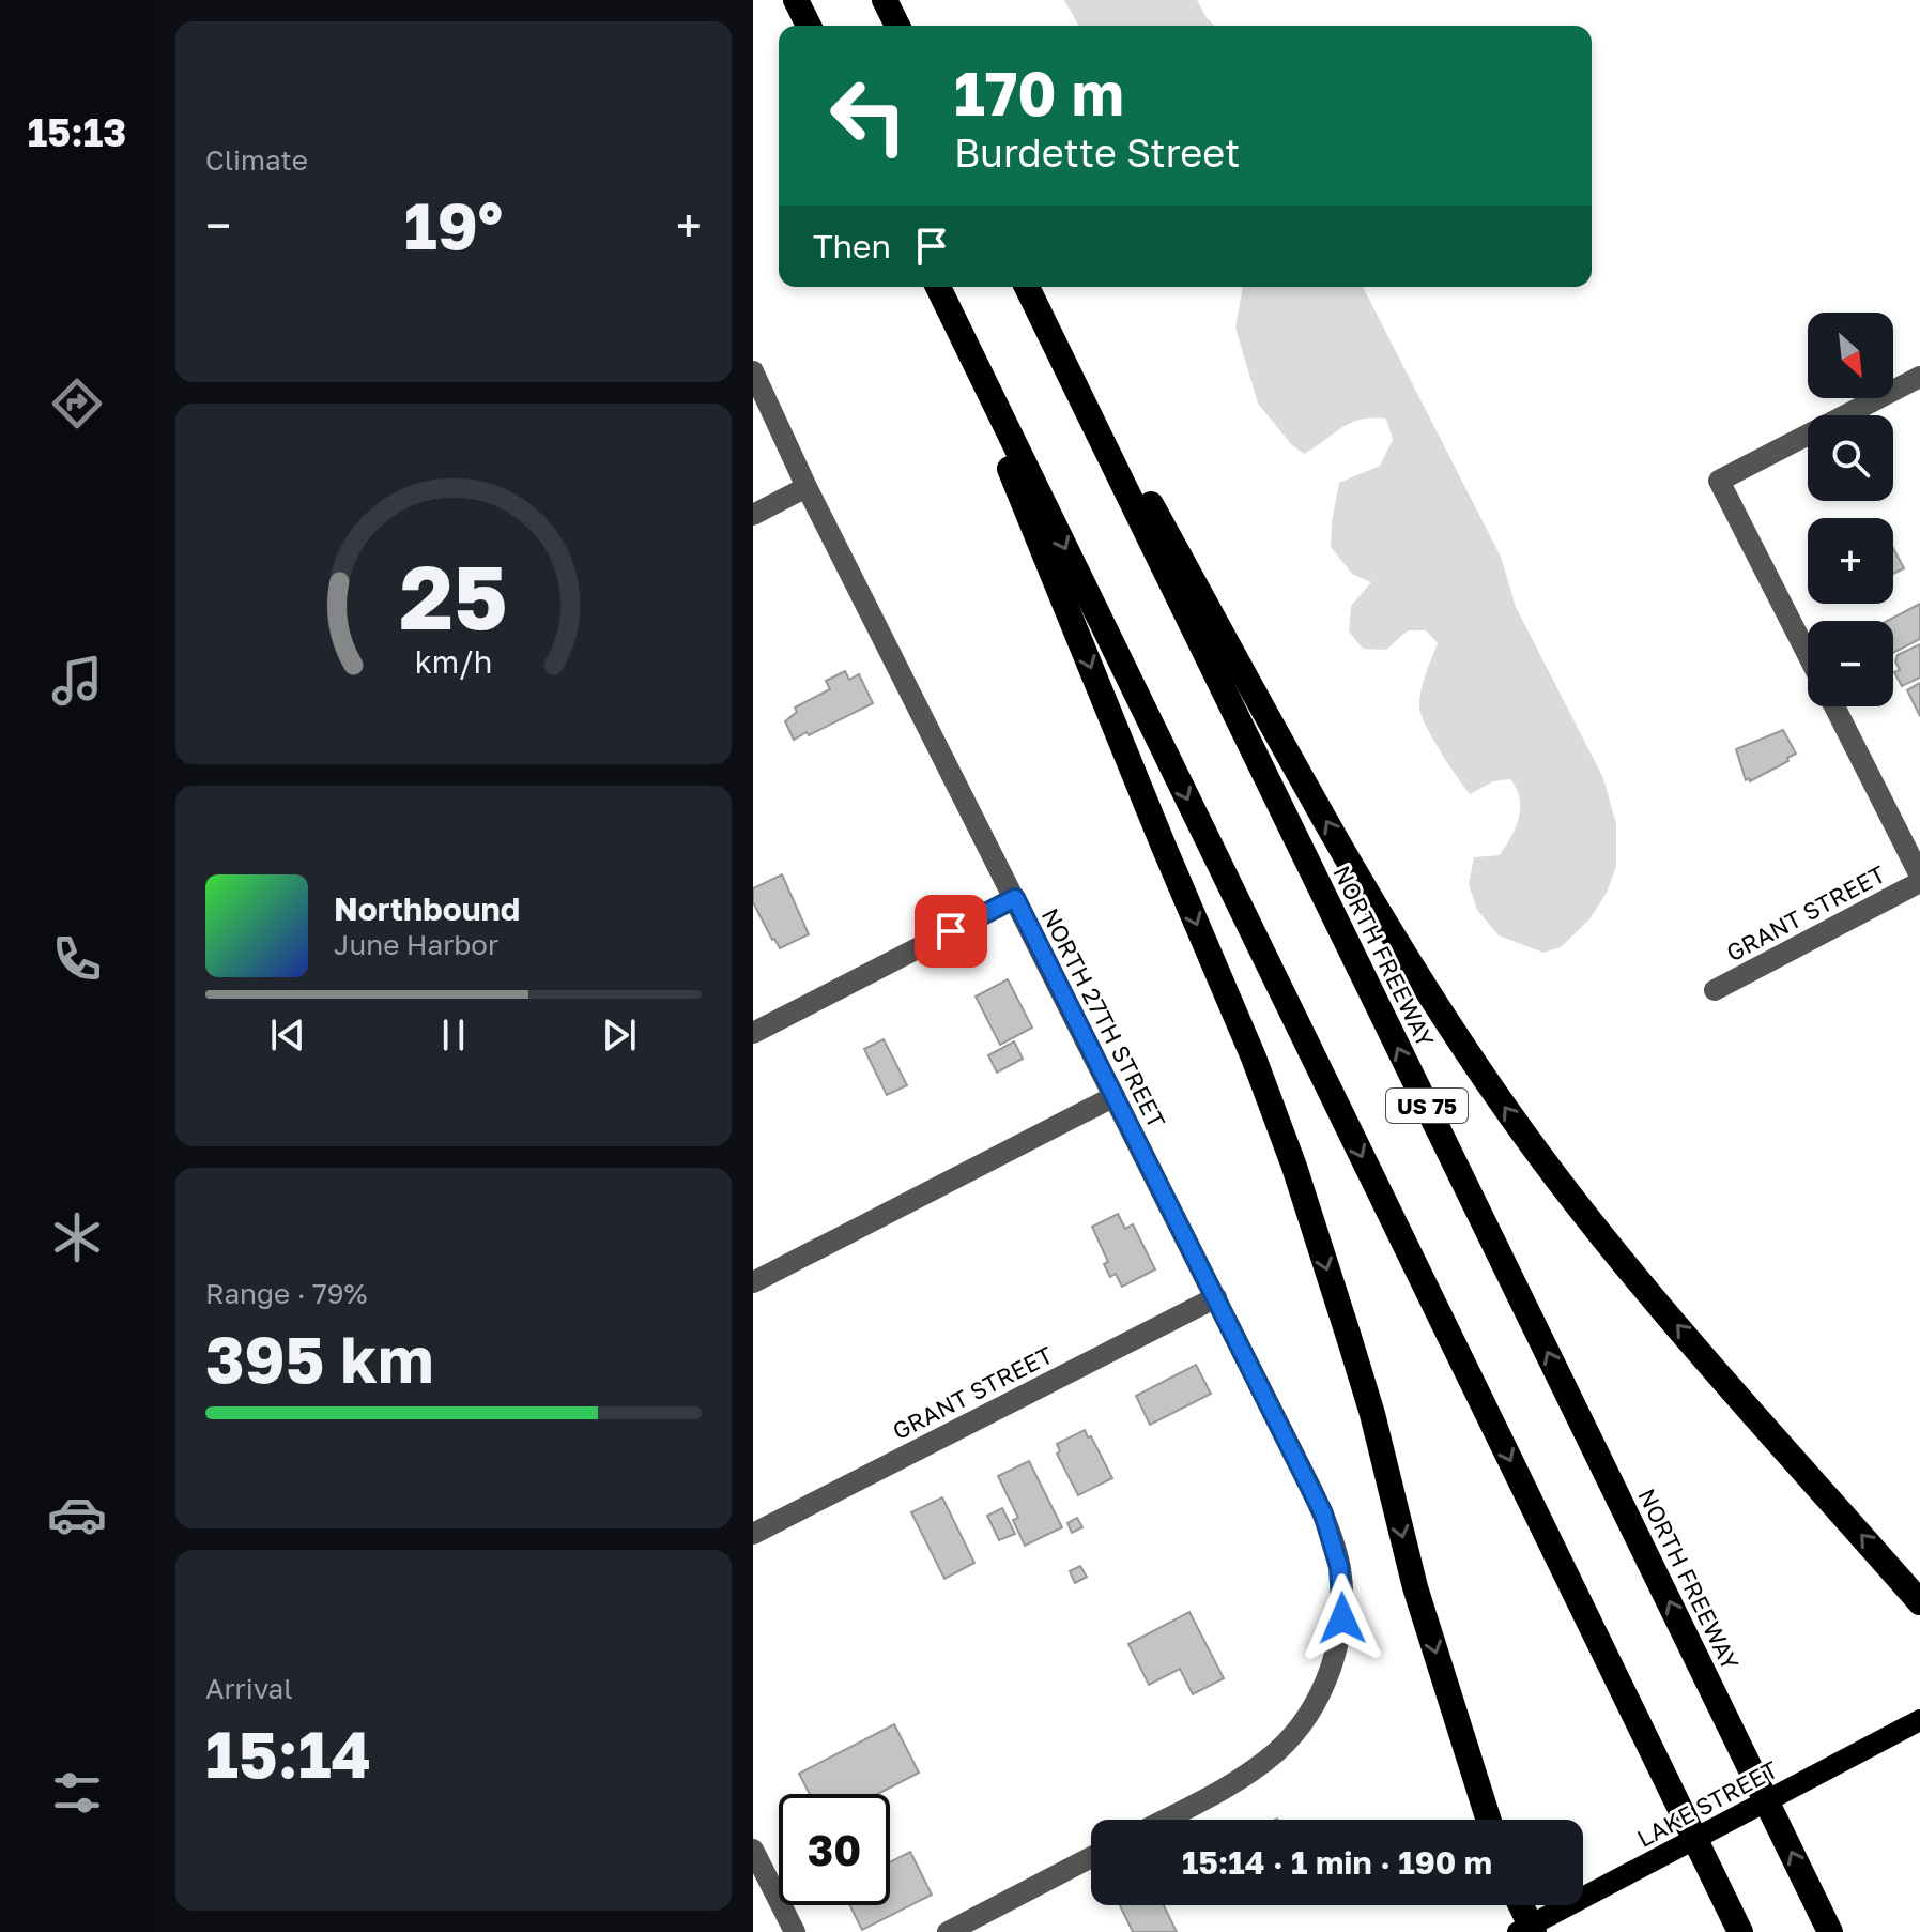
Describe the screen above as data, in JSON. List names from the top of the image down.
{
  "streets": {
    "highway": ["NORTH FREEWAY", "US 75"],
    "main road": ["LAKE STREET"],
    "street": ["GRANT STREET", "NORTH 27TH STREET"]
  },
  "crossings": [
    ["GRANT STREET", "NORTH 27TH STREET"]
  ],
  "north": "bottom right",
  "page": {
    "tabs": "15:13",
    "tile": [
      "Climate",
      ["Range · 79%", "395 km"],
      ["Arrival", "15:14"]
    ],
    "turn": ["170 m", "Burdette Street"],
    "heat": ["−", "19°", "+"],
    "then": "Then",
    "map_buttons": ["+", "−"],
    "song": ["Northbound", "June Harbor"],
    "limit": "30",
    "trip": "15:14 · 1 min · 190 m",
    "gauge": ["25", "km/h"]
  }
}
